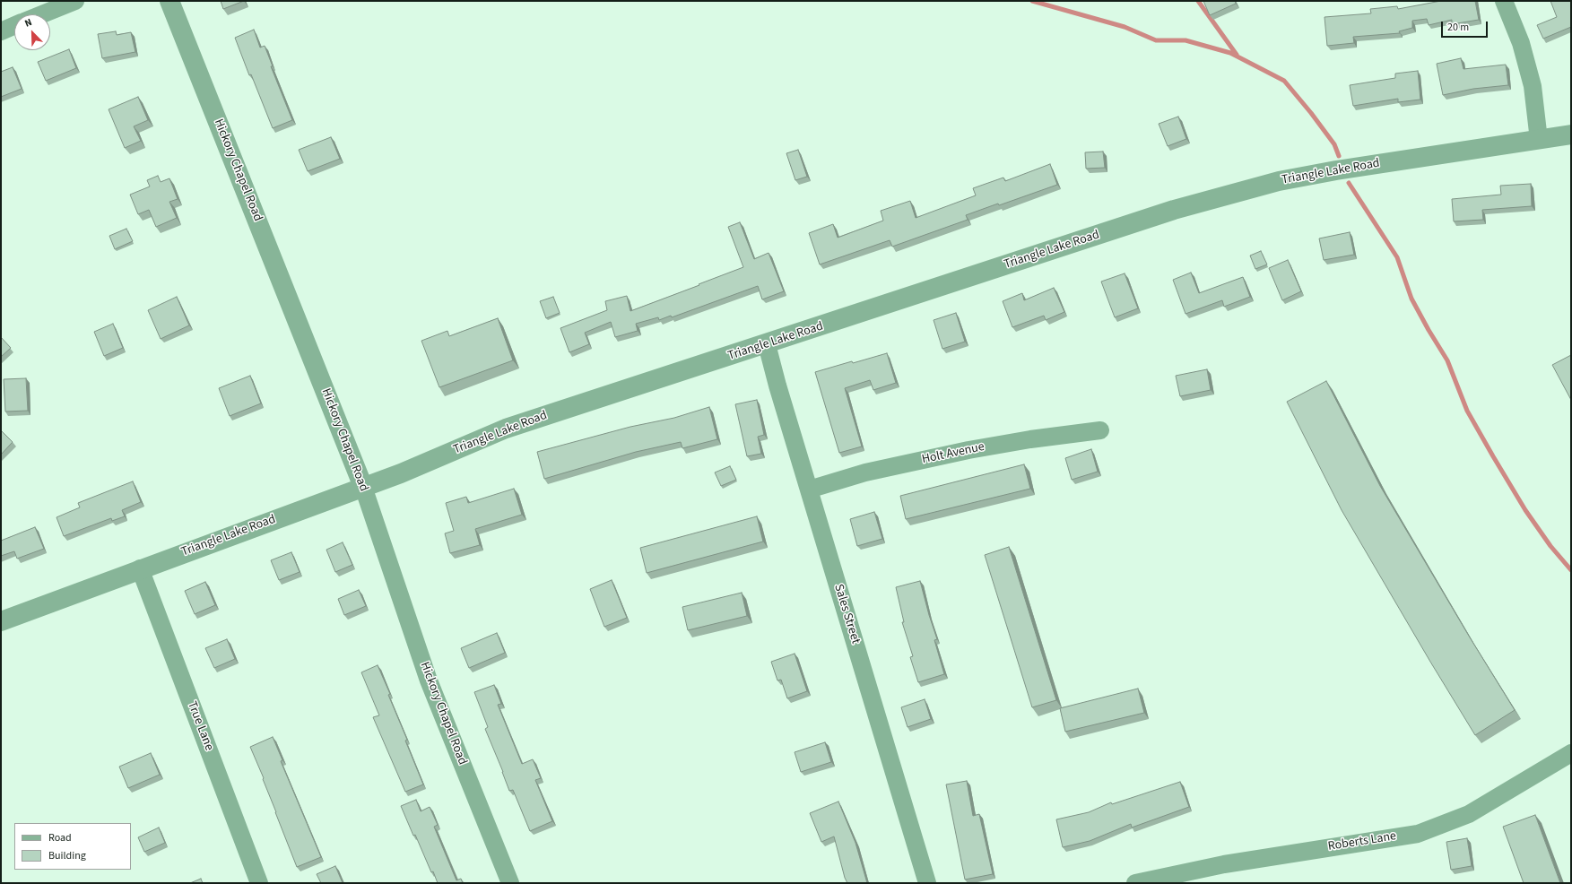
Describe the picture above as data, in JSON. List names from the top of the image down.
{
  "streets": {
    "street": [
      "Hickory Chapel Road",
      "Triangle Lake Road",
      "Holt Avenue",
      "Sales Street",
      "True Lane",
      "Roberts Lane"
    ]
  },
  "crossings": [
    ["Hickory Chapel Road", "Triangle Lake Road"],
    ["Triangle Lake Road", "Sales Street"],
    ["Triangle Lake Road", "True Lane"],
    ["Holt Avenue", "Sales Street"]
  ],
  "legend": ["Road", "Building"],
  "scale_bar": "20 m",
  "north": "top left"
}
